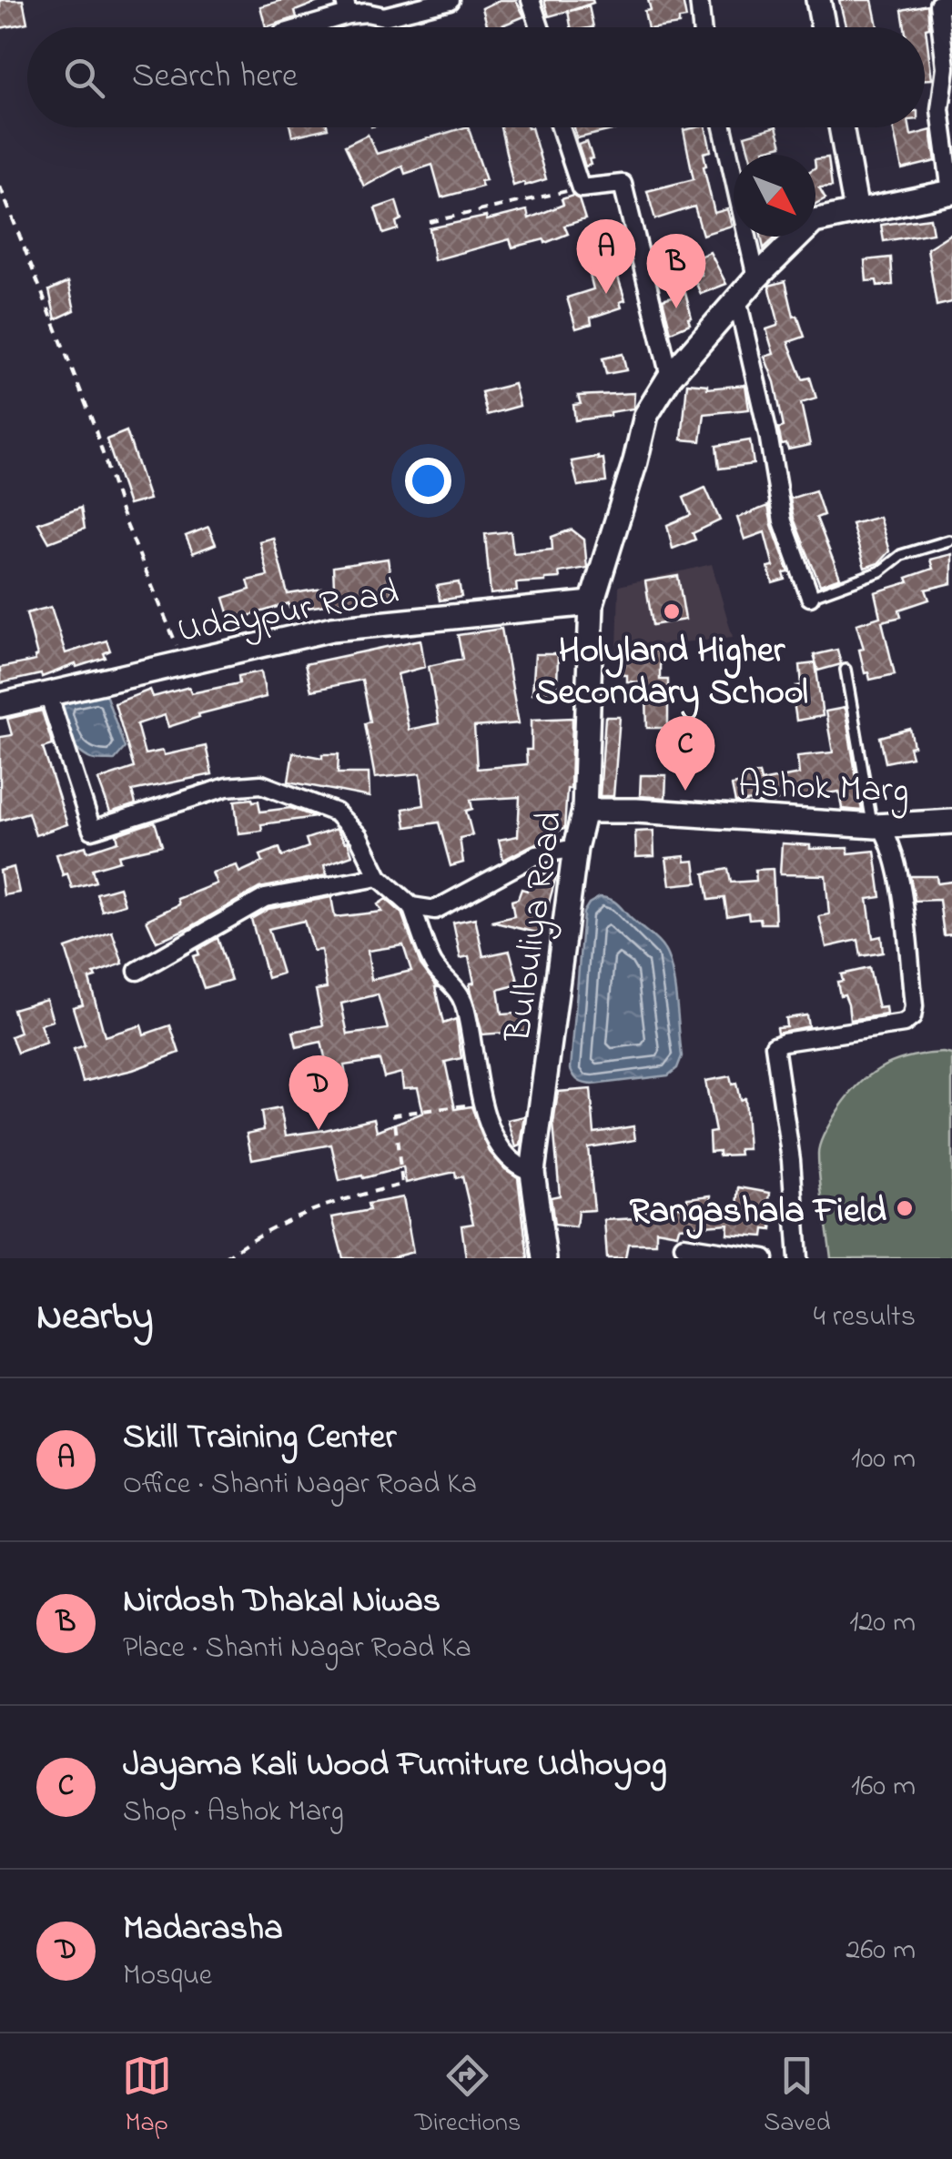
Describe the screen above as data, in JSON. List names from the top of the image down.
{
  "streets": {
    "main road": ["Udaypur Road", "Ashok Marg", "Bulbuliya Road"]
  },
  "crossings": [
    ["Udaypur Road", "Bulbuliya Road"],
    ["Ashok Marg", "Bulbuliya Road"]
  ],
  "places": ["Holyland Higher Secondary School", "Rangashala Field"],
  "north": "bottom right",
  "page": {
    "search": "Search here",
    "pins": [
      "A",
      "B",
      "C",
      "D"
    ],
    "heading": ["Nearby", "4 results"],
    "list": [
      {
        "mark": "A",
        "name": "Skill Training Center",
        "note": "Office · Shanti Nagar Road Ka",
        "value": "100 m"
      },
      {
        "mark": "B",
        "name": "Nirdosh Dhakal Niwas",
        "note": "Place · Shanti Nagar Road Ka",
        "value": "120 m"
      },
      {
        "mark": "C",
        "name": "Jayama Kali Wood Furniture Udhoyog",
        "note": "Shop · Ashok Marg",
        "value": "160 m"
      },
      {
        "mark": "D",
        "name": "Madarasha",
        "note": "Mosque",
        "value": "260 m"
      }
    ],
    "nav": ["Map", "Directions", "Saved"]
  }
}
